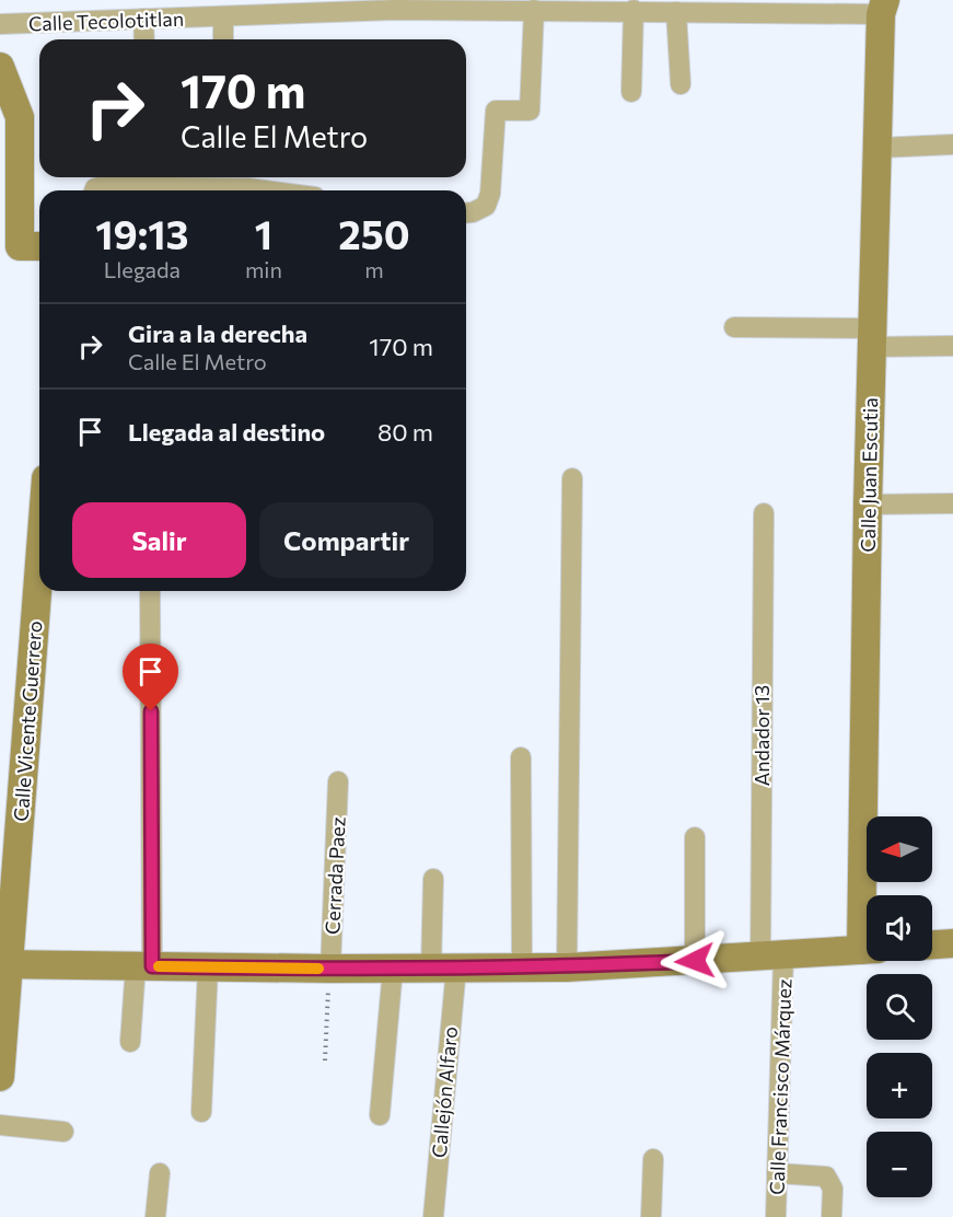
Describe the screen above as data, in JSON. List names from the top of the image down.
{
  "streets": {
    "main road": ["Calle Juan Escutia", "Calle Vicente Guerrero"],
    "street": [
      "Calle Tecolotitlan",
      "Andador 13",
      "Cerrada Paez",
      "Calle Francisco Márquez",
      "Callejón Alfaro"
    ]
  },
  "crossings": [
    ["Calle Tecolotitlan", "Calle Juan Escutia"],
    ["Andador 13", "Calle Francisco Márquez"]
  ],
  "north": "left",
  "page": {
    "turn": ["170 m", "Calle El Metro"],
    "eta": [
      "19:13",
      "Llegada",
      "1",
      "min",
      "250",
      "m"
    ],
    "list": [
      {
        "name": "Gira a la derecha",
        "note": "Calle El Metro",
        "value": "170 m"
      },
      {
        "name": "Llegada al destino",
        "value": "80 m"
      }
    ],
    "buttons": ["Salir", "Compartir"],
    "map_buttons": ["+", "−"]
  }
}
